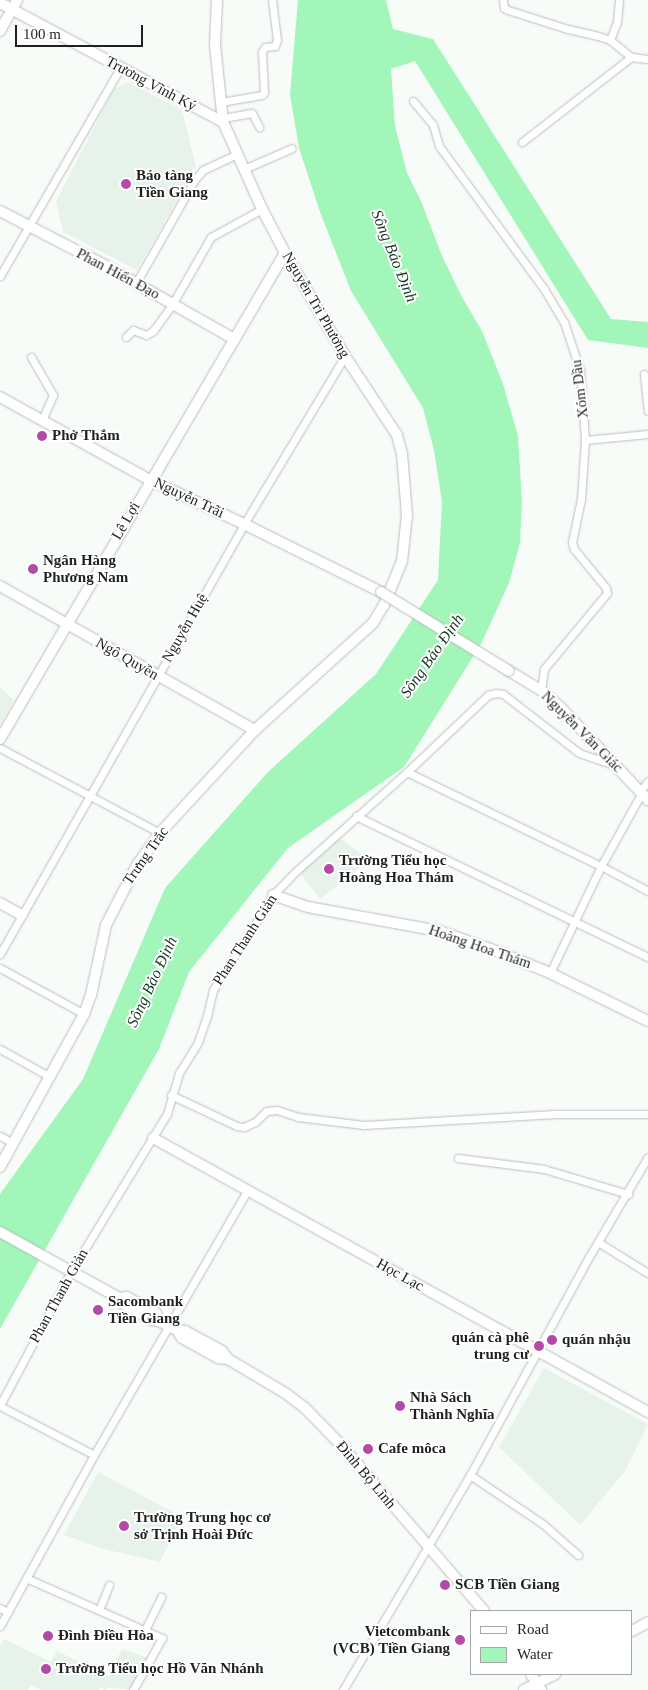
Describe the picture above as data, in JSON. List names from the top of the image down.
{
  "streets": {
    "street": [
      "Trương Vĩnh Ký",
      "Phan Hiển Đạo",
      "Nguyễn Tri Phương",
      "Xóm Dầu",
      "Nguyễn Trãi",
      "Lê Lợi",
      "Nguyễn Huệ",
      "Ngô Quyền",
      "Nguyễn Văn Giác",
      "Trưng Trắc",
      "Phan Thanh Giản",
      "Hoàng Hoa Thám",
      "Học Lạc",
      "Đinh Bộ Lĩnh"
    ]
  },
  "crossings": [
    ["Trương Vĩnh Ký", "Nguyễn Tri Phương"],
    ["Phan Hiển Đạo", "Lê Lợi"],
    ["Nguyễn Tri Phương", "Lê Lợi"],
    ["Nguyễn Tri Phương", "Nguyễn Huệ"],
    ["Nguyễn Tri Phương", "Trưng Trắc"],
    ["Xóm Dầu", "Nguyễn Văn Giác"],
    ["Nguyễn Trãi", "Lê Lợi"],
    ["Nguyễn Trãi", "Nguyễn Huệ"],
    ["Nguyễn Trãi", "Nguyễn Văn Giác"],
    ["Lê Lợi", "Ngô Quyền"],
    ["Nguyễn Huệ", "Ngô Quyền"],
    ["Ngô Quyền", "Trưng Trắc"],
    ["Nguyễn Văn Giác", "Phan Thanh Giản"],
    ["Phan Thanh Giản", "Hoàng Hoa Thám"],
    ["Phan Thanh Giản", "Học Lạc"],
    ["Phan Thanh Giản", "Đinh Bộ Lĩnh"]
  ],
  "water": ["Sông Bảo Định"],
  "places": [
    "Bảo tàng Tiền Giang",
    "Phở Thắm",
    "Ngân Hàng Phương Nam",
    "Trường Tiểu học Hoàng Hoa Thám",
    "Sacombank Tiền Giang",
    "quán nhậu",
    "quán cà phê trung cư",
    "Nhà Sách Thành Nghĩa",
    "Cafe môca",
    "Trường Trung học cơ sở Trịnh Hoài Đức",
    "SCB Tiền Giang",
    "Đình Điều Hòa",
    "Vietcombank (VCB) Tiền Giang",
    "Trường Tiểu học Hồ Văn Nhánh"
  ],
  "legend": ["Road", "Water"],
  "scale_bar": "100 m"
}
